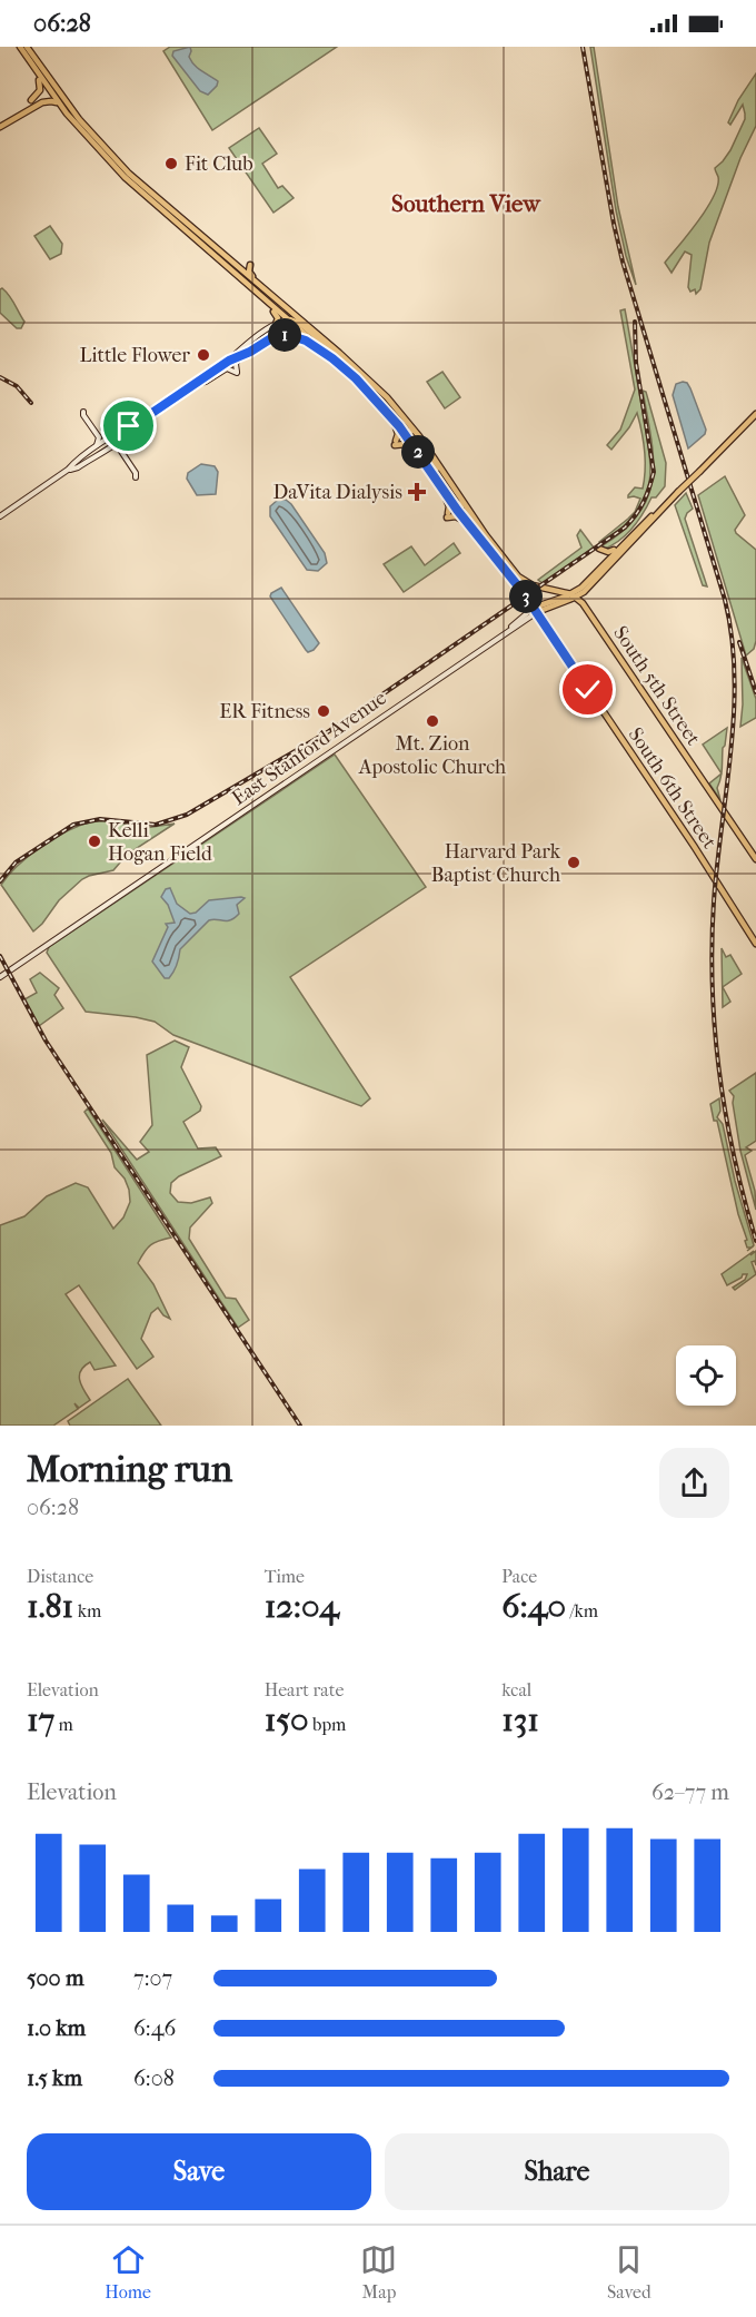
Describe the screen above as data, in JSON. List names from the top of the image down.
{
  "streets": {
    "main road": ["South 5th Street", "East Stanford Avenue", "South 6th Street"]
  },
  "crossings": [
    ["South 5th Street", "East Stanford Avenue"],
    ["East Stanford Avenue", "South 6th Street"]
  ],
  "districts": ["Southern View"],
  "places": {
    "other": [
      "Fit Club",
      "Little Flower",
      "ER Fitness",
      "Mt. Zion Apostolic Church",
      "Kelli Hogan Field",
      "Harvard Park Baptist Church"
    ],
    "health": ["DaVita Dialysis"]
  },
  "page": {
    "status": "06:28",
    "pins": ["1", "2", "3"],
    "heading": ["Morning run", "06:28"],
    "stats": [
      ["Distance", "1.81 km"],
      ["Time", "12:04"],
      ["Pace", "6:40 /km"],
      ["Elevation", "17 m"],
      ["Heart rate", "150 bpm"],
      ["kcal", "131"]
    ],
    "chart": ["Elevation", "62–77 m"],
    "list": [
      {
        "name": "500 m",
        "note": "7:07"
      },
      {
        "name": "1.0 km",
        "note": "6:46"
      },
      {
        "name": "1.5 km",
        "note": "6:08"
      }
    ],
    "buttons": ["Save", "Share"],
    "tabs": ["Home", "Map", "Saved"]
  }
}
